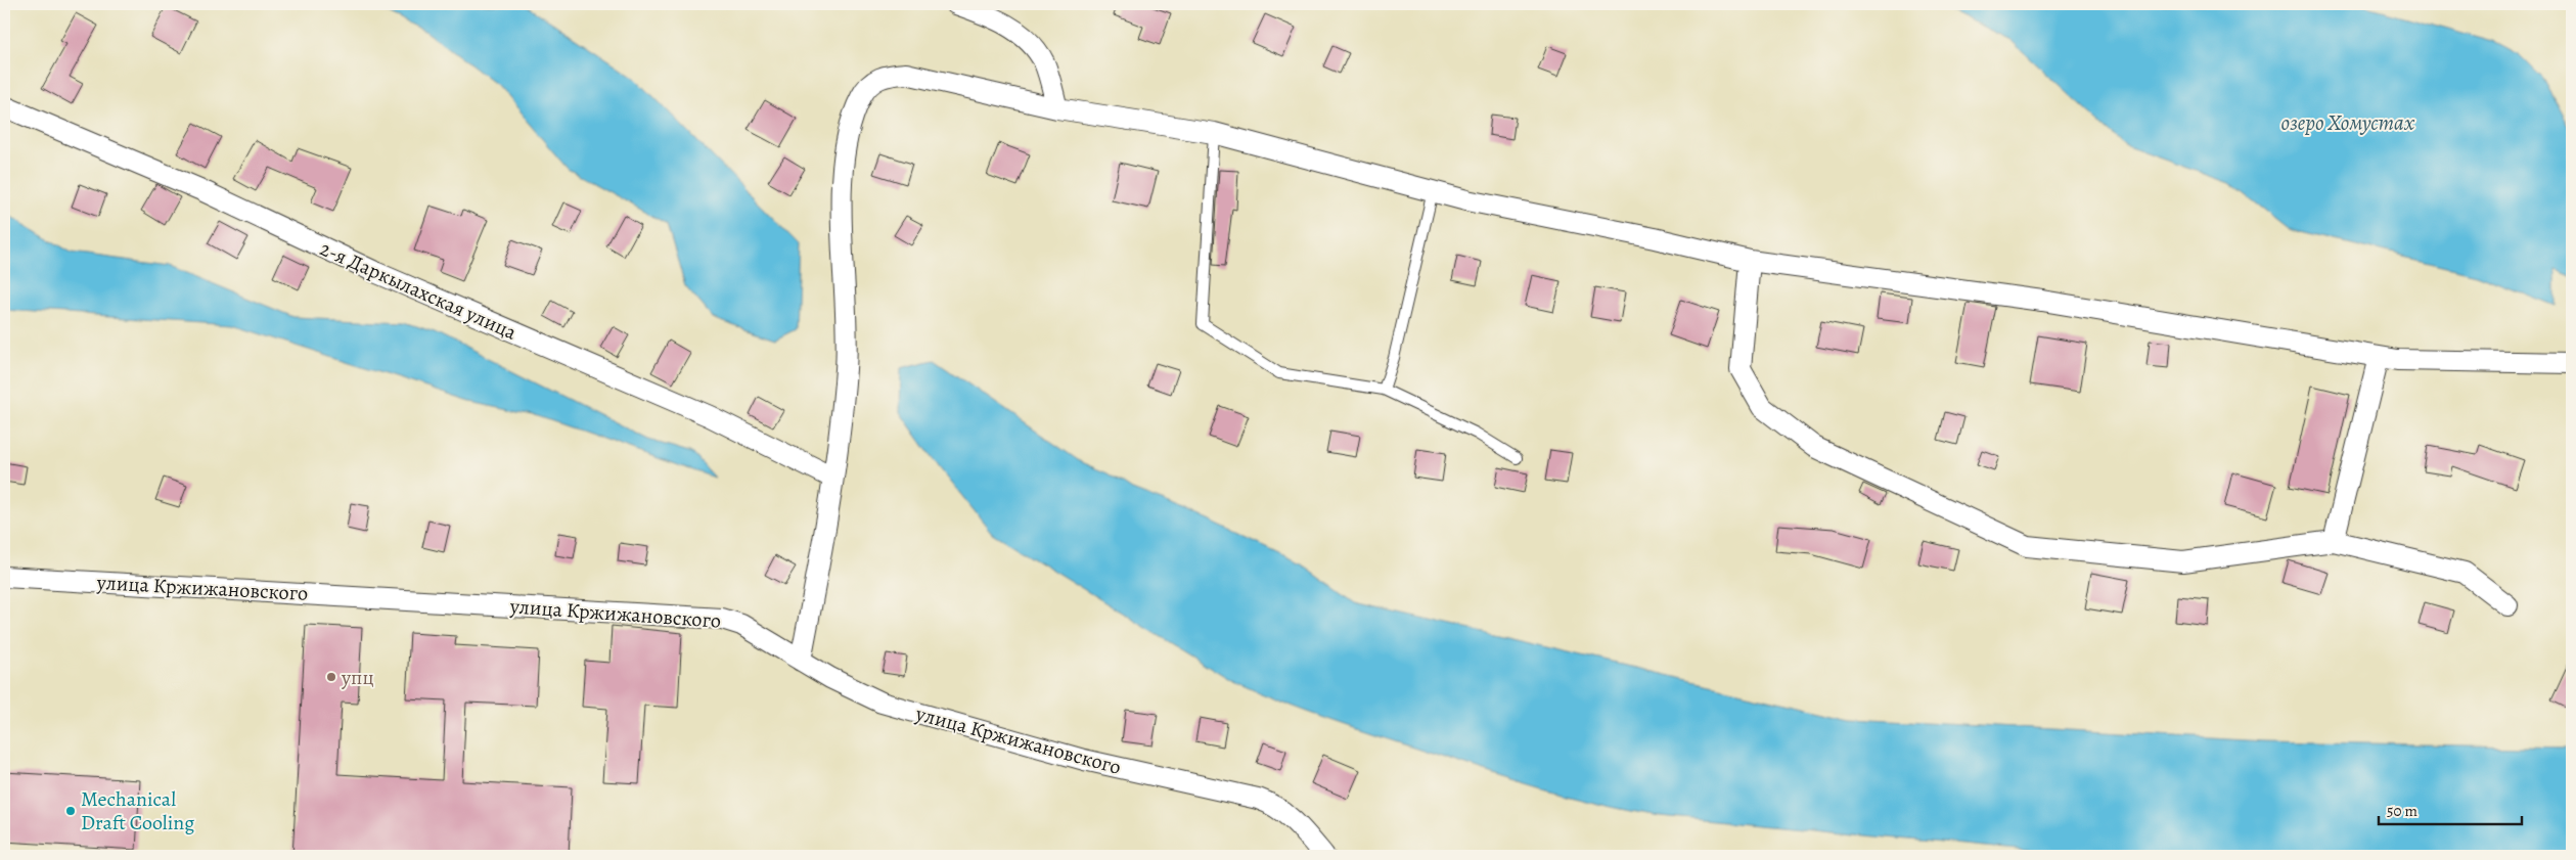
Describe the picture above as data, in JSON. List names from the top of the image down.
{
  "streets": {
    "street": ["2-я Даркылахская улица", "улица Кржижановского"]
  },
  "water": ["озеро Хомустах"],
  "places": ["упц", "Mechanical Draft Cooling"],
  "scale_bar": "50 m"
}
